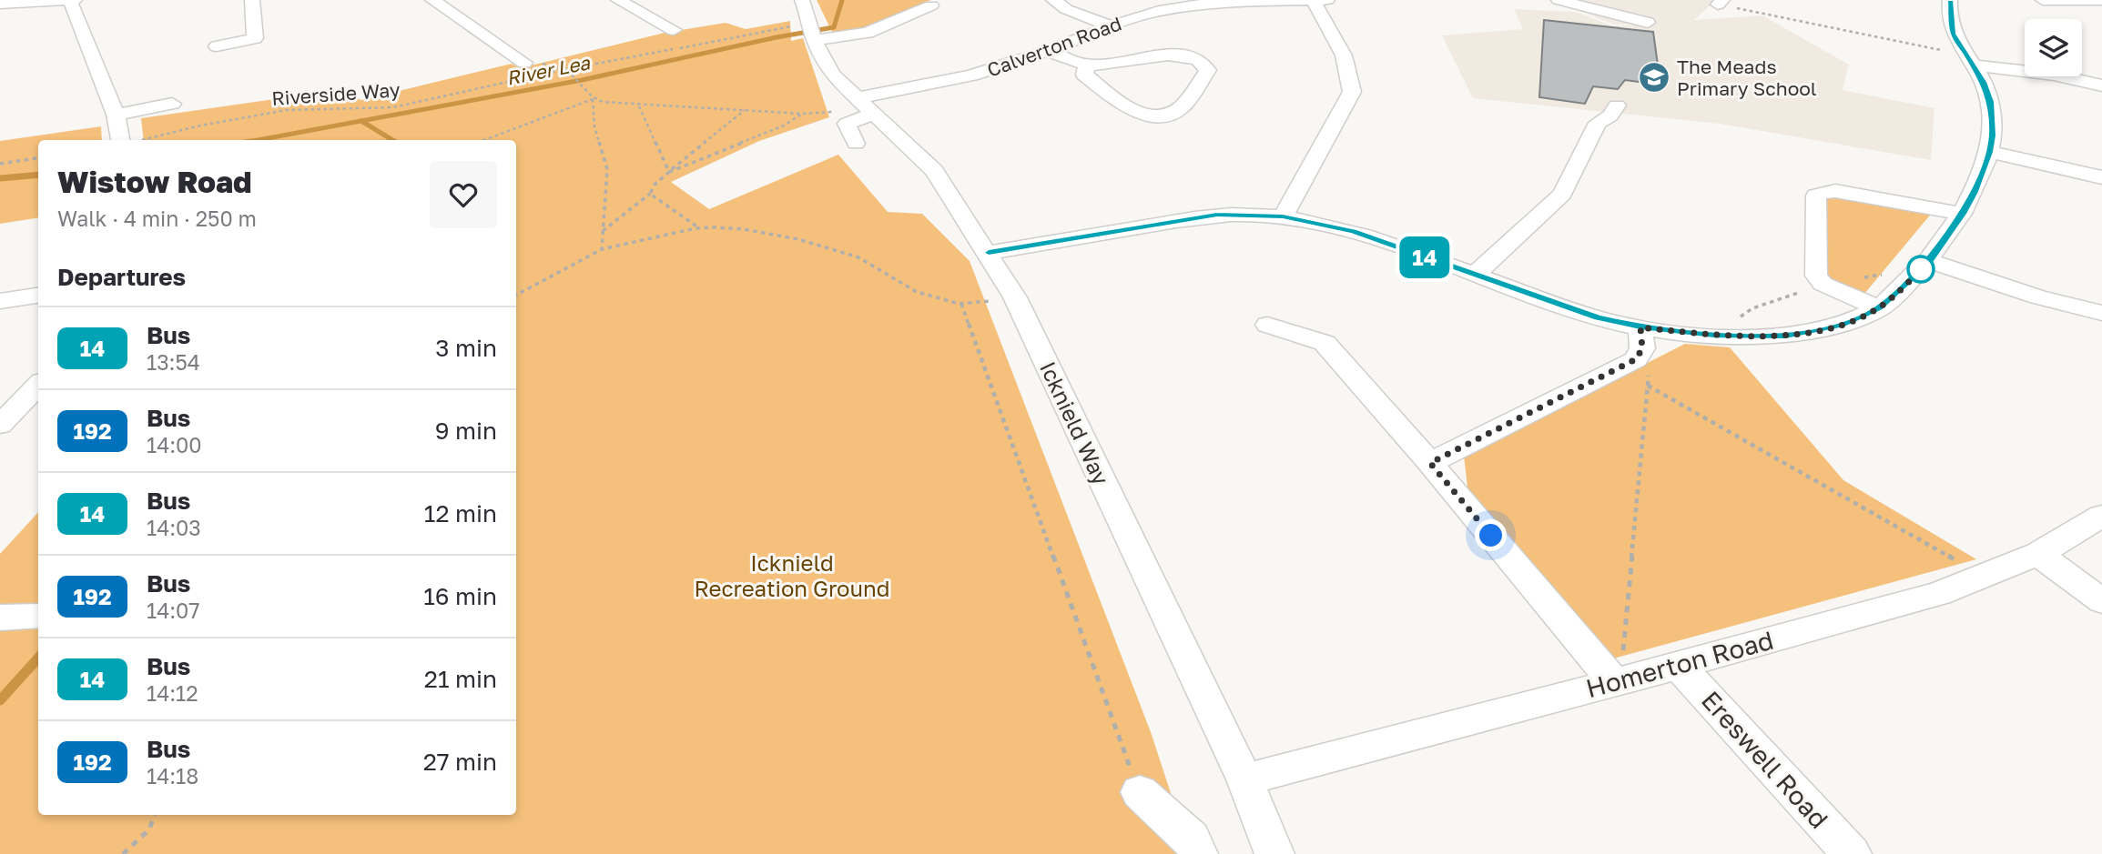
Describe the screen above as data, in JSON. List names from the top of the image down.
{
  "streets": {
    "street": [
      "Calverton Road",
      "Icknield Way",
      "Homerton Road",
      "Ereswell Road"
    ],
    "path": ["Riverside Way"]
  },
  "crossings": [
    ["Calverton Road", "Icknield Way"],
    ["Icknield Way", "Homerton Road"],
    ["Homerton Road", "Ereswell Road"]
  ],
  "water": ["River Lea"],
  "parks": ["Icknield Recreation Ground"],
  "places": {
    "school or university": ["The Meads Primary School"]
  },
  "lines": ["bus line 14"],
  "page": {
    "on_map": "14",
    "heading": [
      ["Wistow Road", "Walk · 4 min · 250 m"],
      "Departures"
    ],
    "list": [
      {
        "mark": "14",
        "name": "Bus",
        "note": "13:54",
        "value": "3 min"
      },
      {
        "mark": "192",
        "name": "Bus",
        "note": "14:00",
        "value": "9 min"
      },
      {
        "mark": "14",
        "name": "Bus",
        "note": "14:03",
        "value": "12 min"
      },
      {
        "mark": "192",
        "name": "Bus",
        "note": "14:07",
        "value": "16 min"
      },
      {
        "mark": "14",
        "name": "Bus",
        "note": "14:12",
        "value": "21 min"
      },
      {
        "mark": "192",
        "name": "Bus",
        "note": "14:18",
        "value": "27 min"
      }
    ]
  }
}
